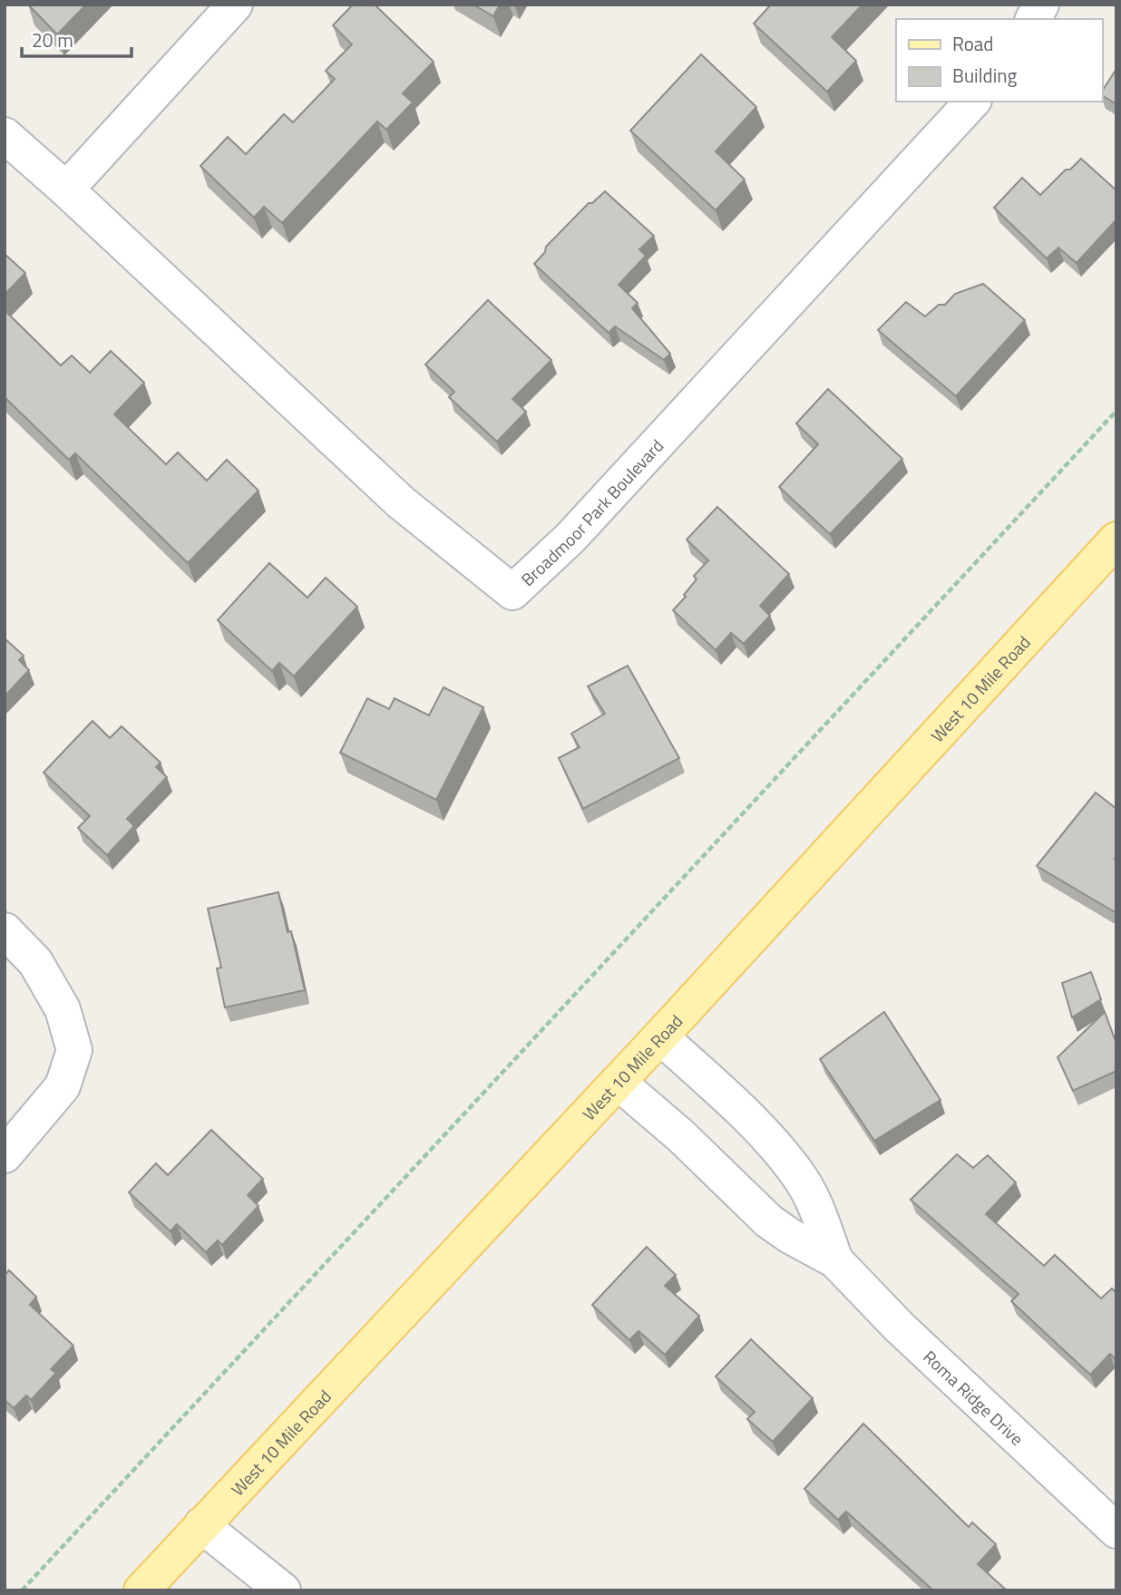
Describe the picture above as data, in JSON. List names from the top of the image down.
{
  "streets": {
    "main road": ["West 10 Mile Road"],
    "street": ["Broadmoor Park Boulevard", "Roma Ridge Drive"]
  },
  "crossings": [
    ["West 10 Mile Road", "Roma Ridge Drive"]
  ],
  "legend": ["Road", "Building"],
  "scale_bar": "20 m"
}
